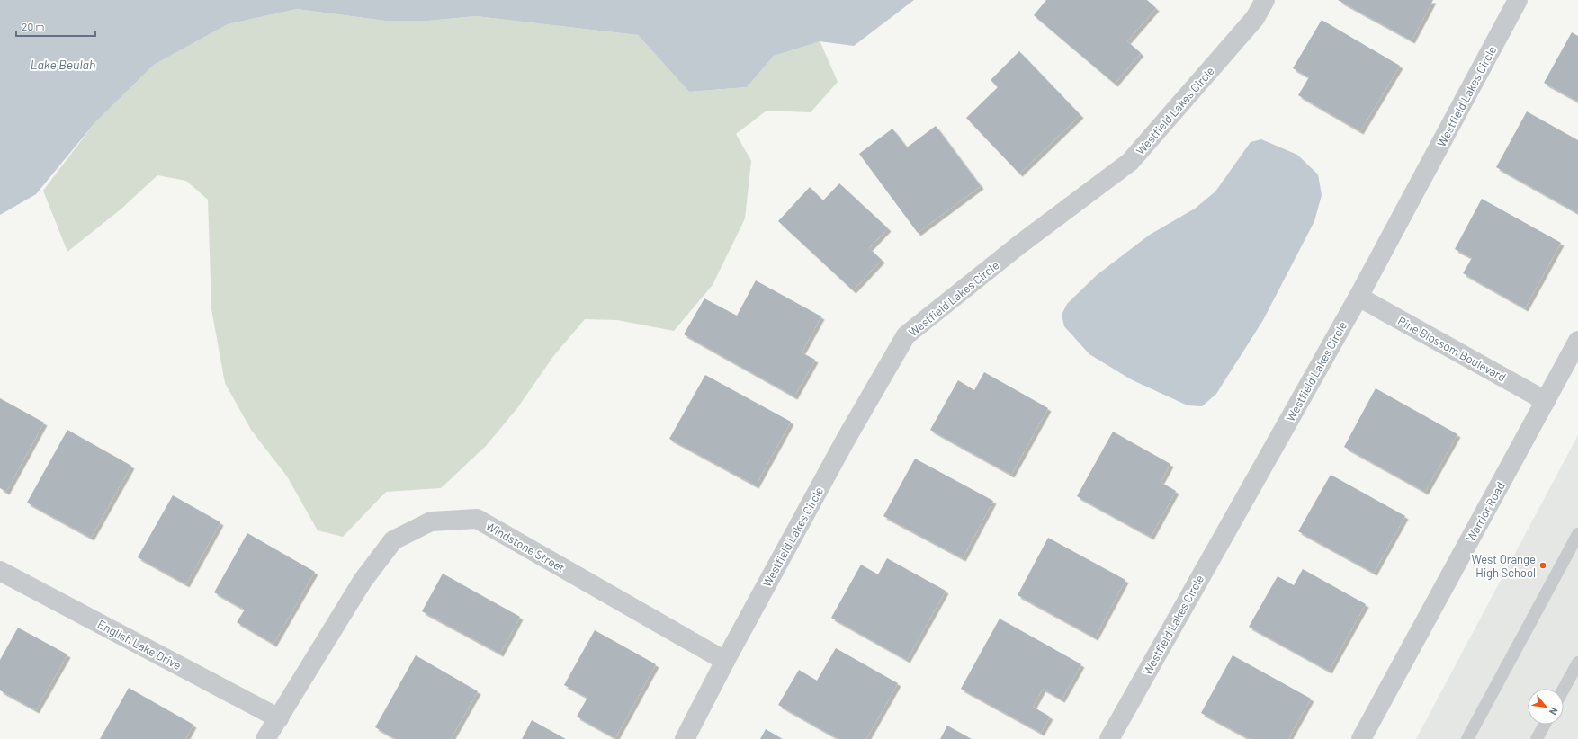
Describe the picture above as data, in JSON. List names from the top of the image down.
{
  "streets": {
    "street": [
      "Westfield Lakes Circle",
      "Pine Blossom Boulevard",
      "Warrior Road",
      "Windstone Street",
      "English Lake Drive"
    ]
  },
  "crossings": [
    ["Westfield Lakes Circle", "Pine Blossom Boulevard"],
    ["Westfield Lakes Circle", "Windstone Street"],
    ["Pine Blossom Boulevard", "Warrior Road"],
    ["Windstone Street", "English Lake Drive"]
  ],
  "water": ["Lake Beulah"],
  "places": ["West Orange High School"],
  "scale_bar": "20 m",
  "north": "bottom right"
}
